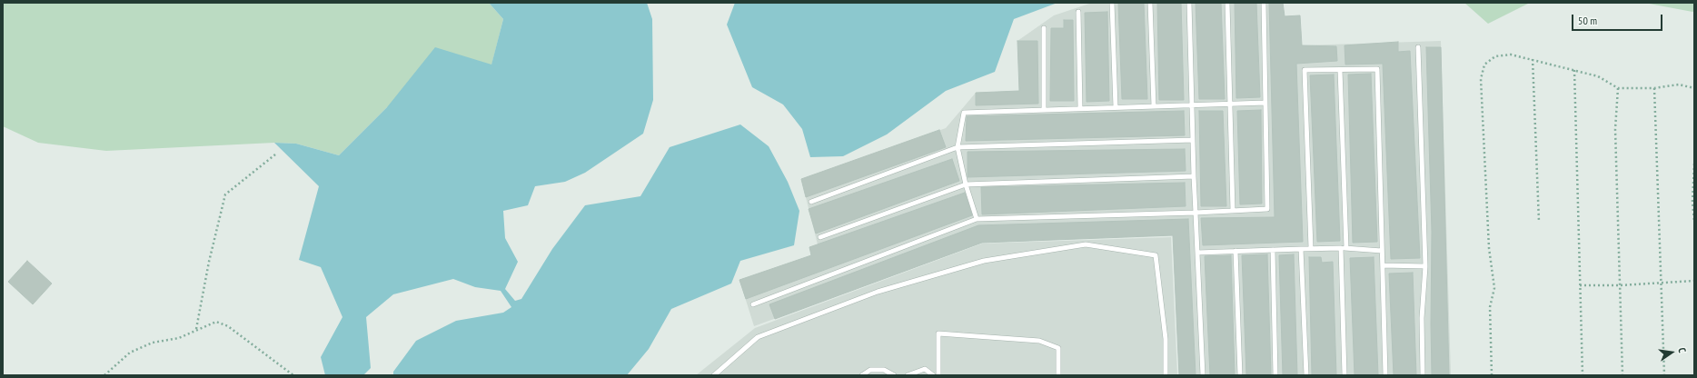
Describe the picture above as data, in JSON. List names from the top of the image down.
{
  "scale_bar": "50 m",
  "north": "right"
}
